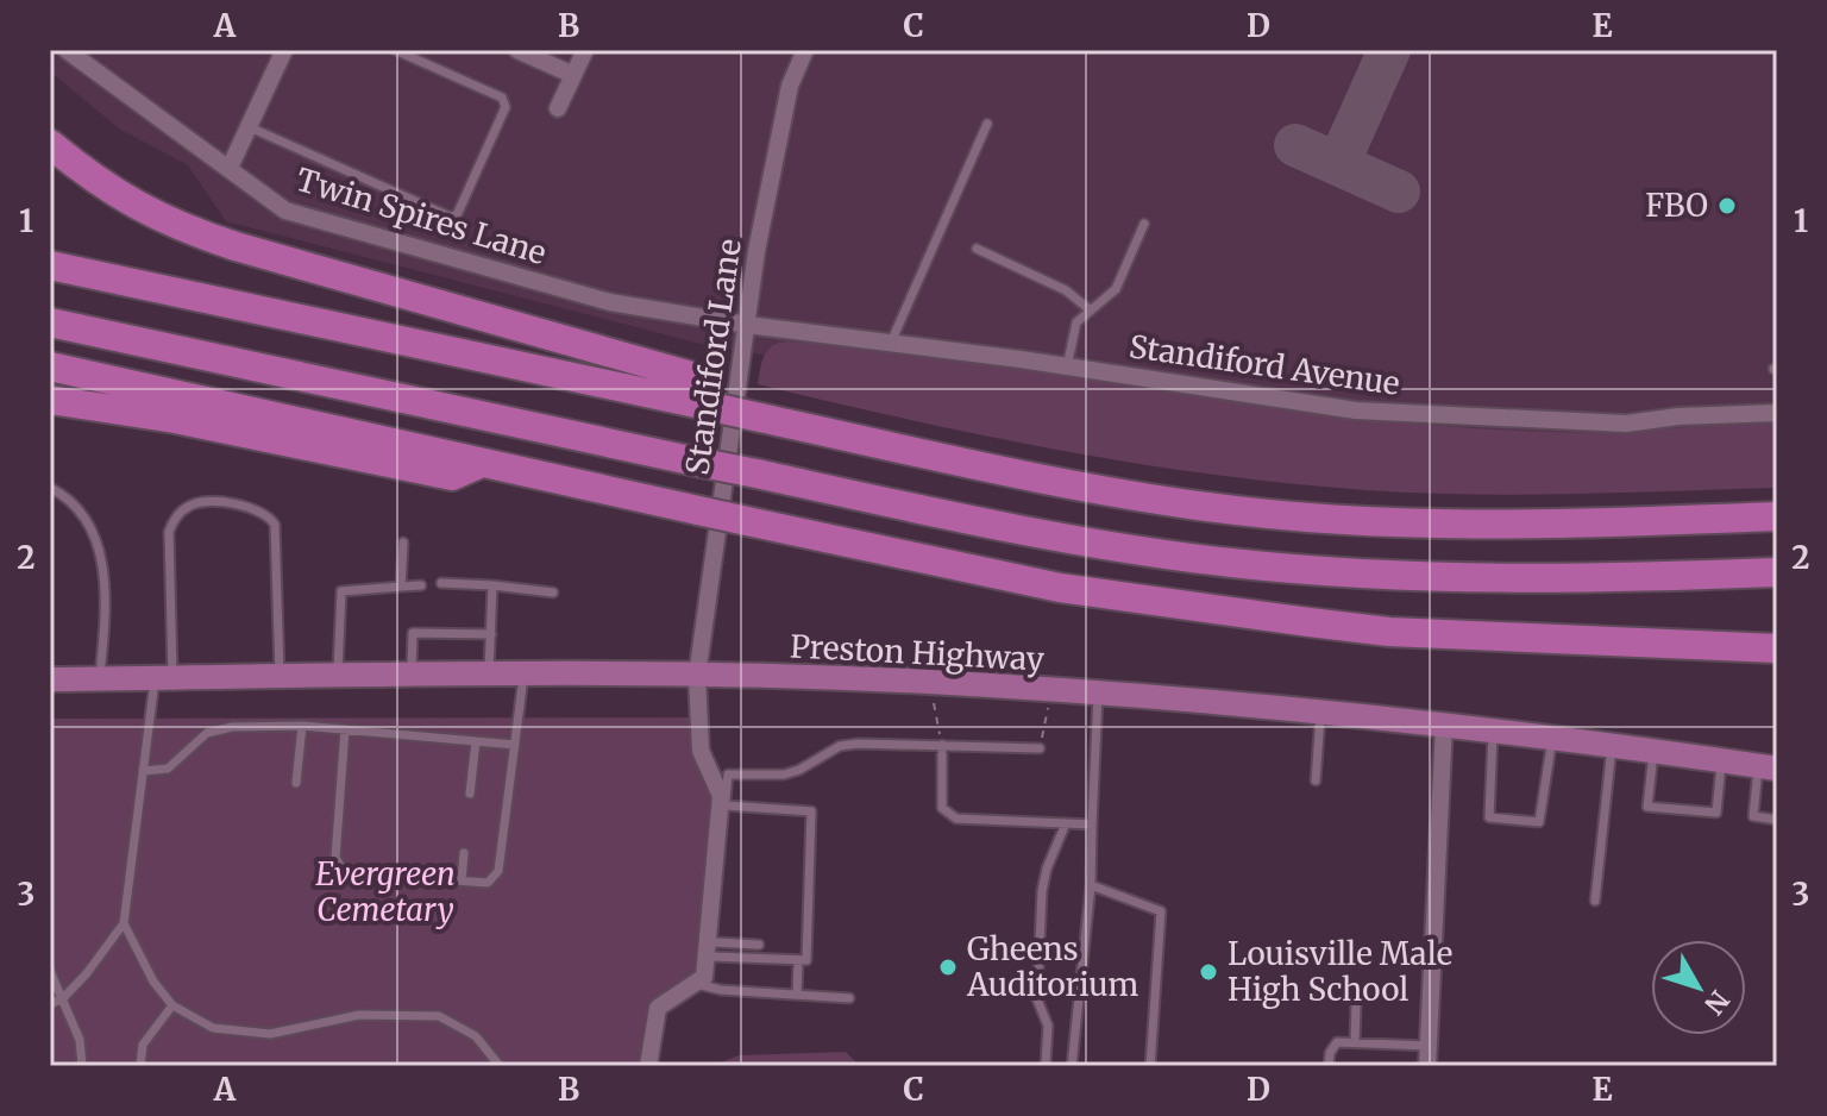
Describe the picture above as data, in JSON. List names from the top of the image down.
{
  "streets": {
    "main road": ["Preston Highway"],
    "street": ["Twin Spires Lane", "Standiford Lane", "Standiford Avenue"]
  },
  "crossings": [
    ["Twin Spires Lane", "Standiford Lane"],
    ["Twin Spires Lane", "Standiford Avenue"],
    ["Standiford Lane", "Standiford Avenue"],
    ["Standiford Lane", "Preston Highway"]
  ],
  "parks": ["Evergreen Cemetary"],
  "places": ["FBO", "Gheens Auditorium", "Louisville Male High School"],
  "north": "bottom right",
  "grid": {
    "columns": [
      "A",
      "B",
      "C",
      "D",
      "E"
    ],
    "rows": ["1", "2", "3"]
  }
}
